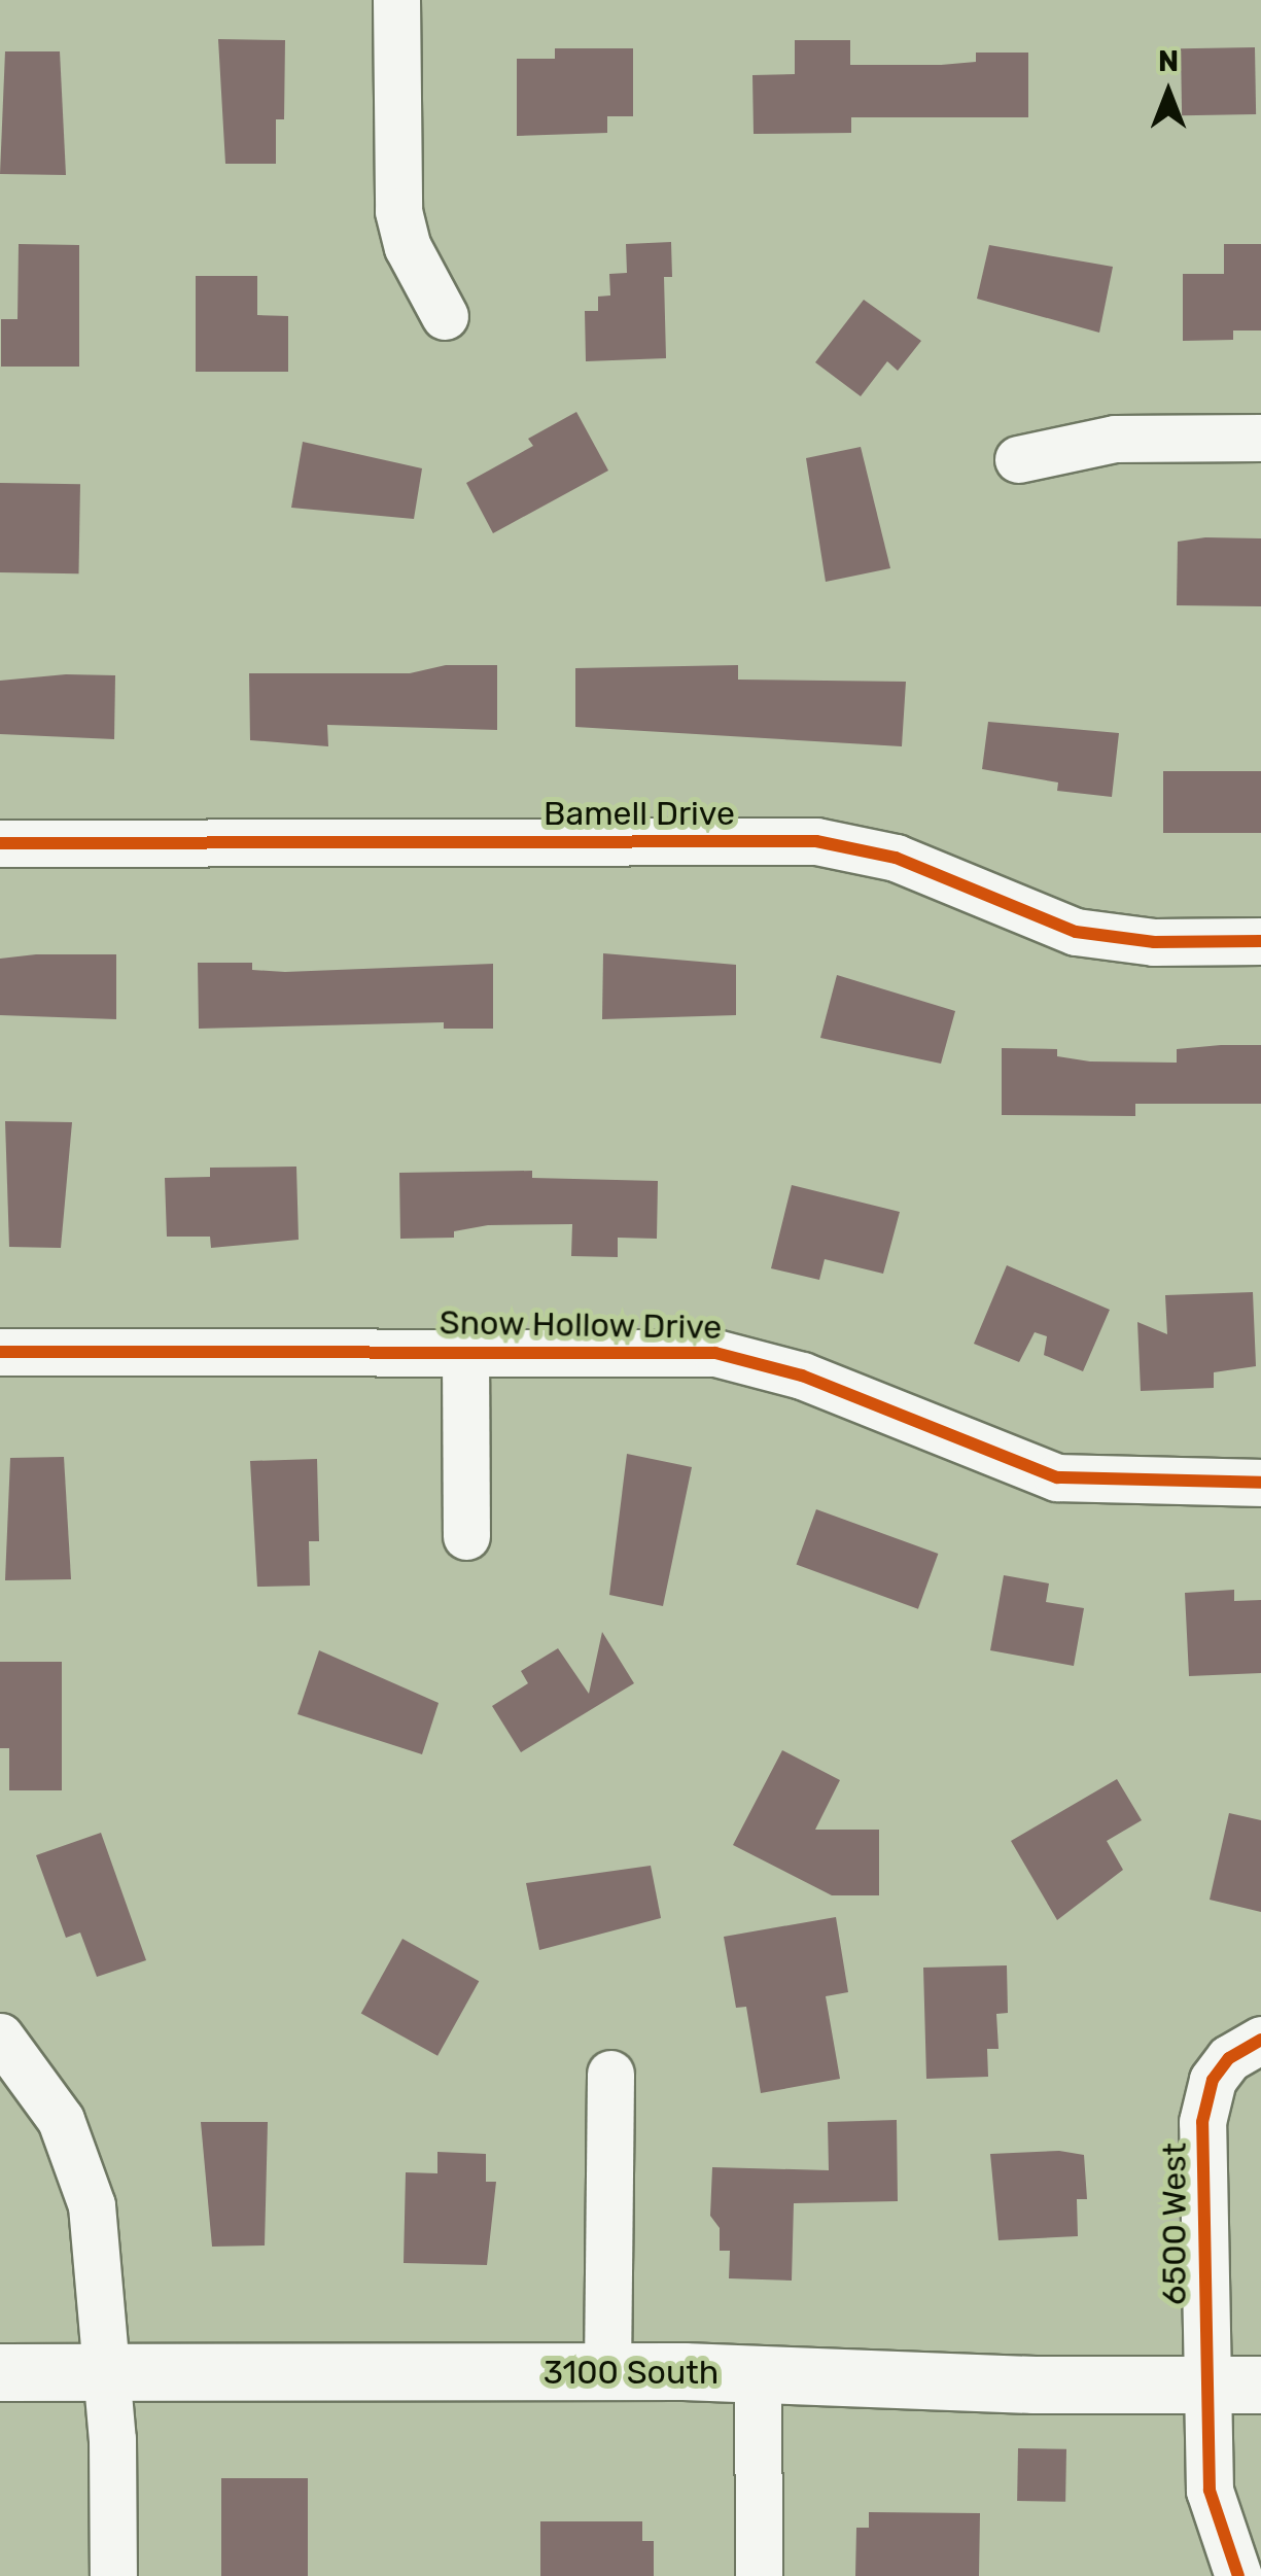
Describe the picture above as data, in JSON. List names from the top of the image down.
{
  "streets": {
    "main road": ["3100 South"],
    "street": ["Bamell Drive", "Snow Hollow Drive", "6500 West"]
  },
  "crossings": [
    ["6500 West", "3100 South"]
  ],
  "north": "top"
}
